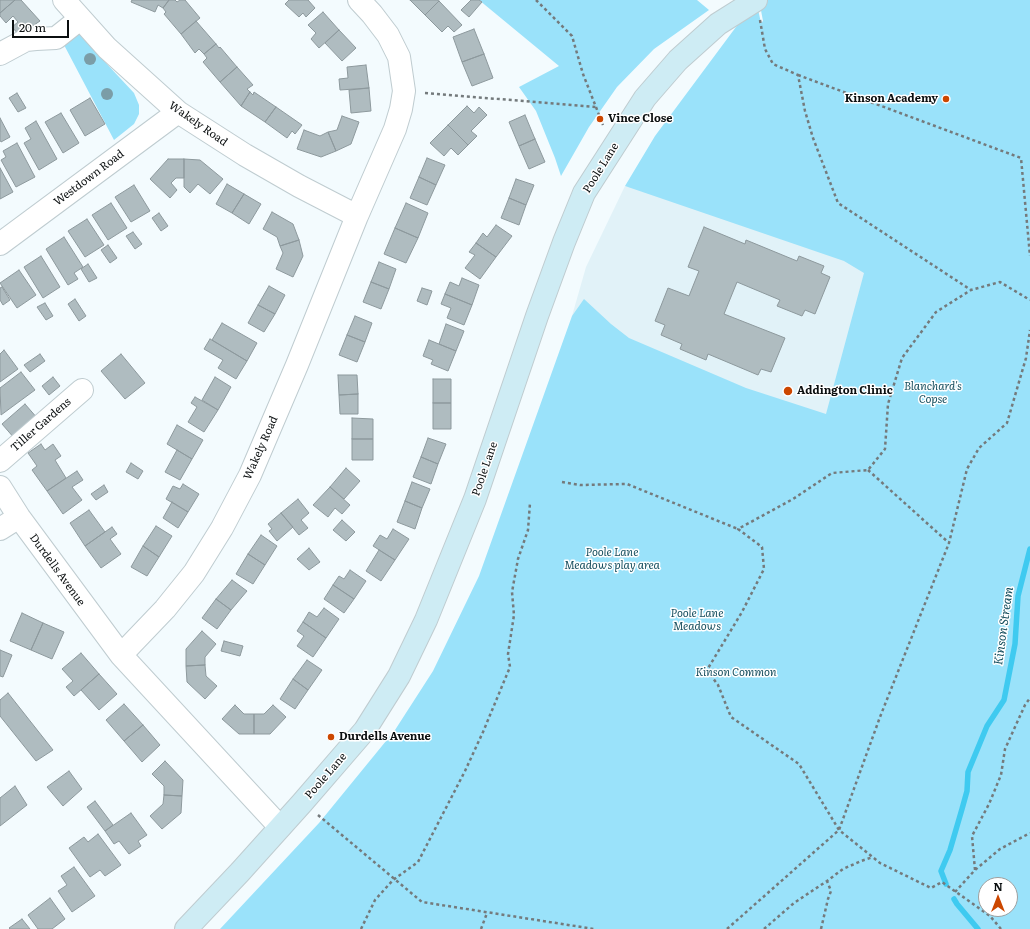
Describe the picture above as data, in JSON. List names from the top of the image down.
{
  "streets": {
    "street": [
      "Wakely Road",
      "Poole Lane",
      "Westdown Road",
      "Tiller Gardens",
      "Durdells Avenue"
    ]
  },
  "crossings": [
    ["Wakely Road", "Westdown Road"],
    ["Wakely Road", "Durdells Avenue"],
    ["Poole Lane", "Durdells Avenue"]
  ],
  "water": ["Kinson Stream"],
  "parks": [
    "Blanchard's Copse",
    "Poole Lane Meadows play area",
    "Poole Lane Meadows",
    "Kinson Common"
  ],
  "places": [
    "Kinson Academy",
    "Vince Close",
    "Addington Clinic",
    "Durdells Avenue"
  ],
  "scale_bar": "20 m",
  "north": "top"
}
